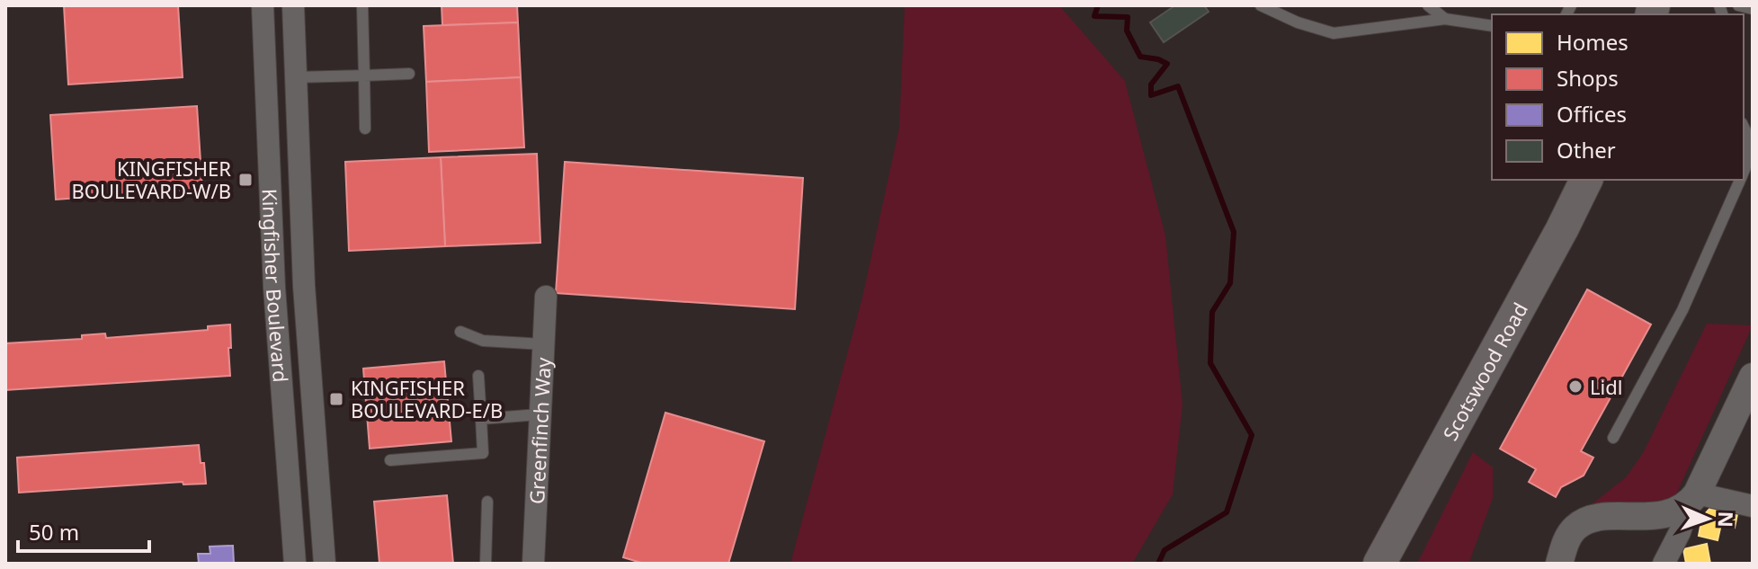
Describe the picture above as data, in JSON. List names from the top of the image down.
{
  "streets": {
    "main road": ["Scotswood Road"],
    "street": ["Kingfisher Boulevard", "Greenfinch Way"]
  },
  "places": {
    "transit": ["KINGFISHER BOULEVARD-W/B", "KINGFISHER BOULEVARD-E/B"],
    "other": ["Lidl"]
  },
  "legend": [
    "Homes",
    "Shops",
    "Offices",
    "Other"
  ],
  "scale_bar": "50 m",
  "north": "right"
}
